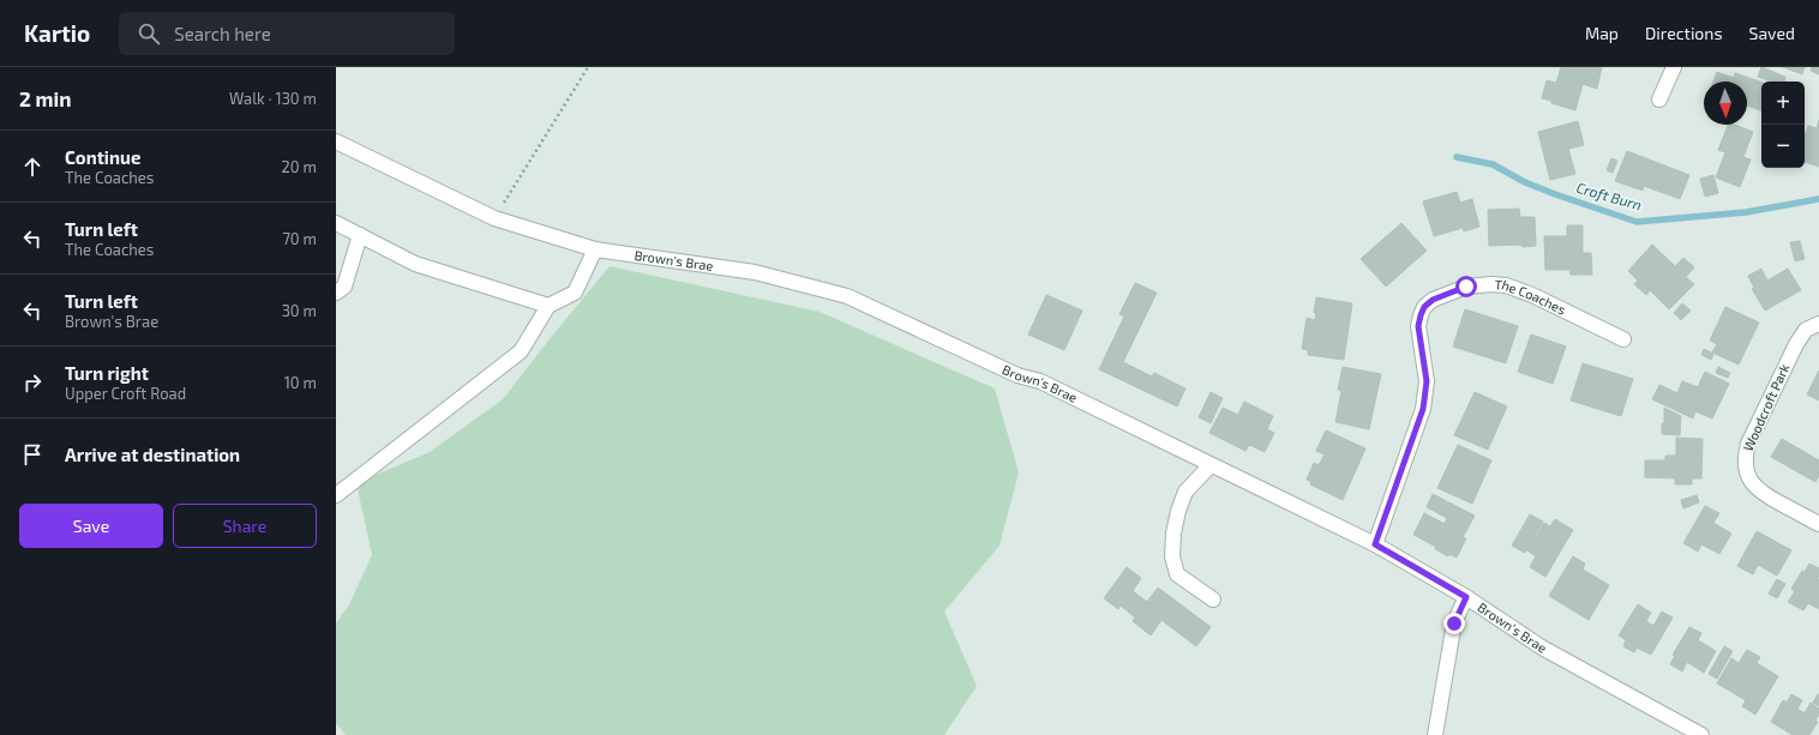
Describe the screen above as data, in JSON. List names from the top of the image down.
{
  "streets": {
    "street": ["Brown's Brae", "The Coaches", "Woodcroft Park"]
  },
  "crossings": [
    ["Brown's Brae", "The Coaches"]
  ],
  "water": ["Croft Burn"],
  "north": "bottom",
  "page": {
    "header": "Kartio",
    "search": "Search here",
    "nav": ["Map", "Directions", "Saved"],
    "heading": ["2 min", "Walk · 130 m"],
    "map_buttons": ["+", "−"],
    "list": [
      ["Continue", "The Coaches", "20 m"],
      ["Turn left", "The Coaches", "70 m"],
      ["Turn left", "Brown's Brae", "30 m"],
      ["Turn right", "Upper Croft Road", "10 m"],
      "Arrive at destination"
    ],
    "buttons": ["Save", "Share"]
  }
}
